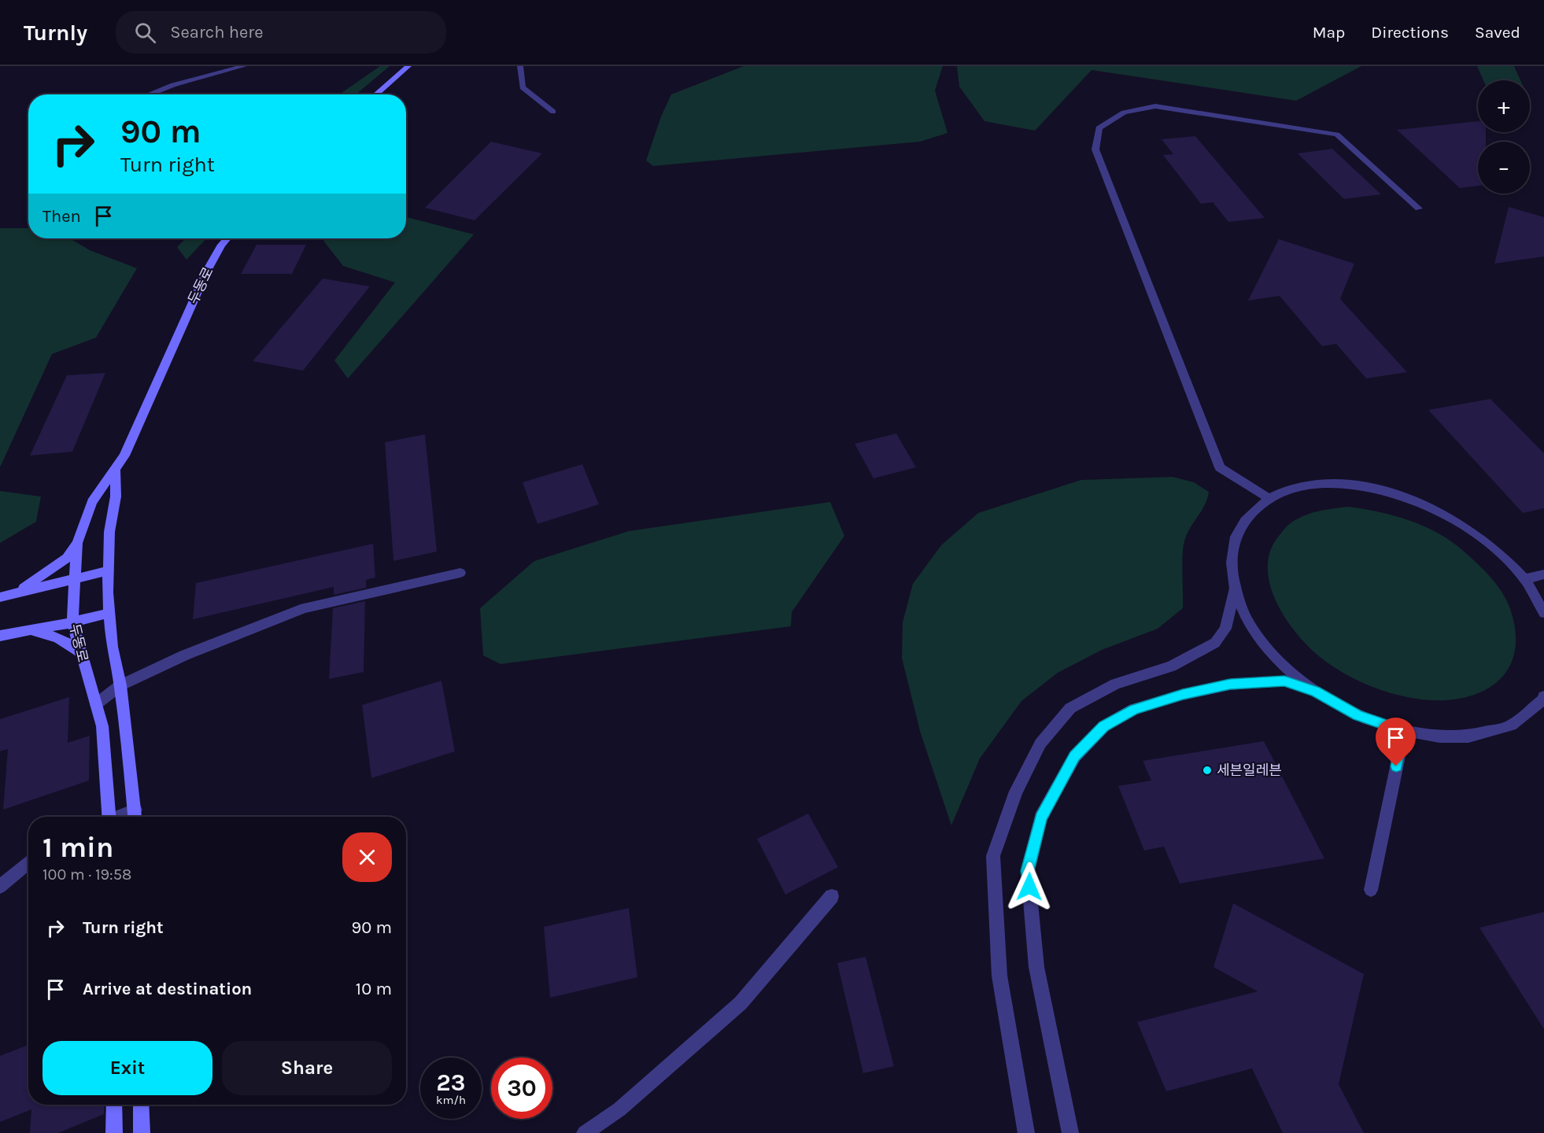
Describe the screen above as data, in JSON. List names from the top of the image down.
{
  "streets": {
    "street": ["두동로"]
  },
  "places": ["세븐일레븐"],
  "page": {
    "header": "Turnly",
    "search": "Search here",
    "nav": ["Map", "Directions", "Saved"],
    "map_buttons": ["+", "−"],
    "turn": ["90 m", "Turn right"],
    "then": "Then",
    "heading": ["1 min", "100 m · 19:58"],
    "list": [
      {
        "name": "Turn right",
        "value": "90 m"
      },
      {
        "name": "Arrive at destination",
        "value": "10 m"
      }
    ],
    "buttons": ["Exit", "Share"],
    "speed": "23 km/h",
    "limit": "30"
  }
}
